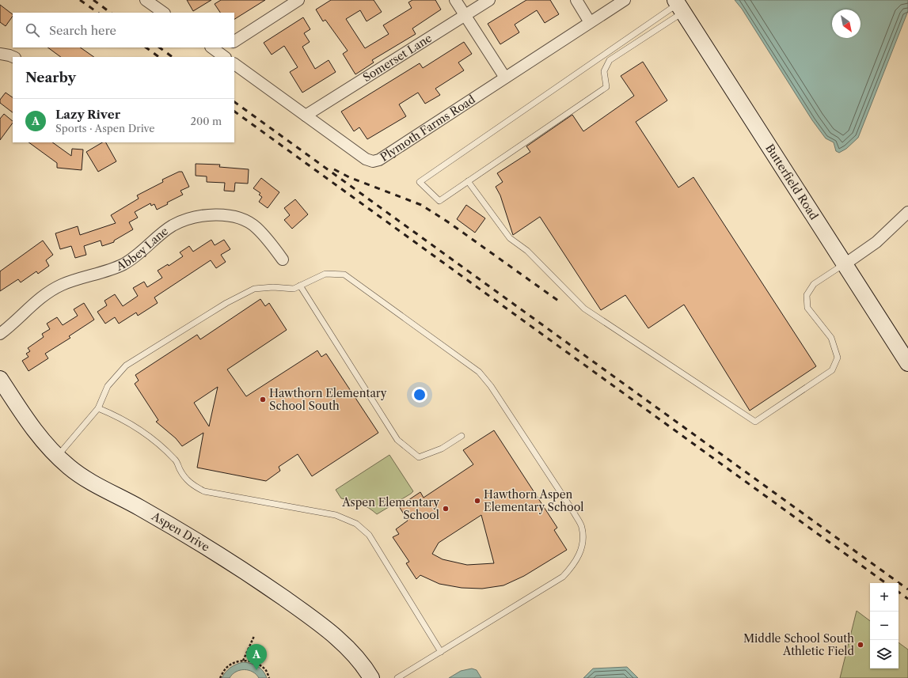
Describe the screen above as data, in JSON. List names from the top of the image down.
{
  "streets": {
    "street": [
      "Somerset Lane",
      "Plymoth Farms Road",
      "Butterfield Road",
      "Abbey Lane",
      "Aspen Drive"
    ]
  },
  "crossings": [
    ["Somerset Lane", "Plymoth Farms Road"]
  ],
  "places": [
    "Hawthorn Elementary School South",
    "Hawthorn Aspen Elementary School",
    "Aspen Elementary School",
    "Middle School South Athletic Field"
  ],
  "north": "bottom right",
  "page": {
    "search": "Search here",
    "heading": "Nearby",
    "list": [
      {
        "mark": "A",
        "name": "Lazy River",
        "note": "Sports · Aspen Drive",
        "value": "200 m"
      }
    ],
    "map_buttons": ["+", "−"],
    "pins": "A"
  }
}
